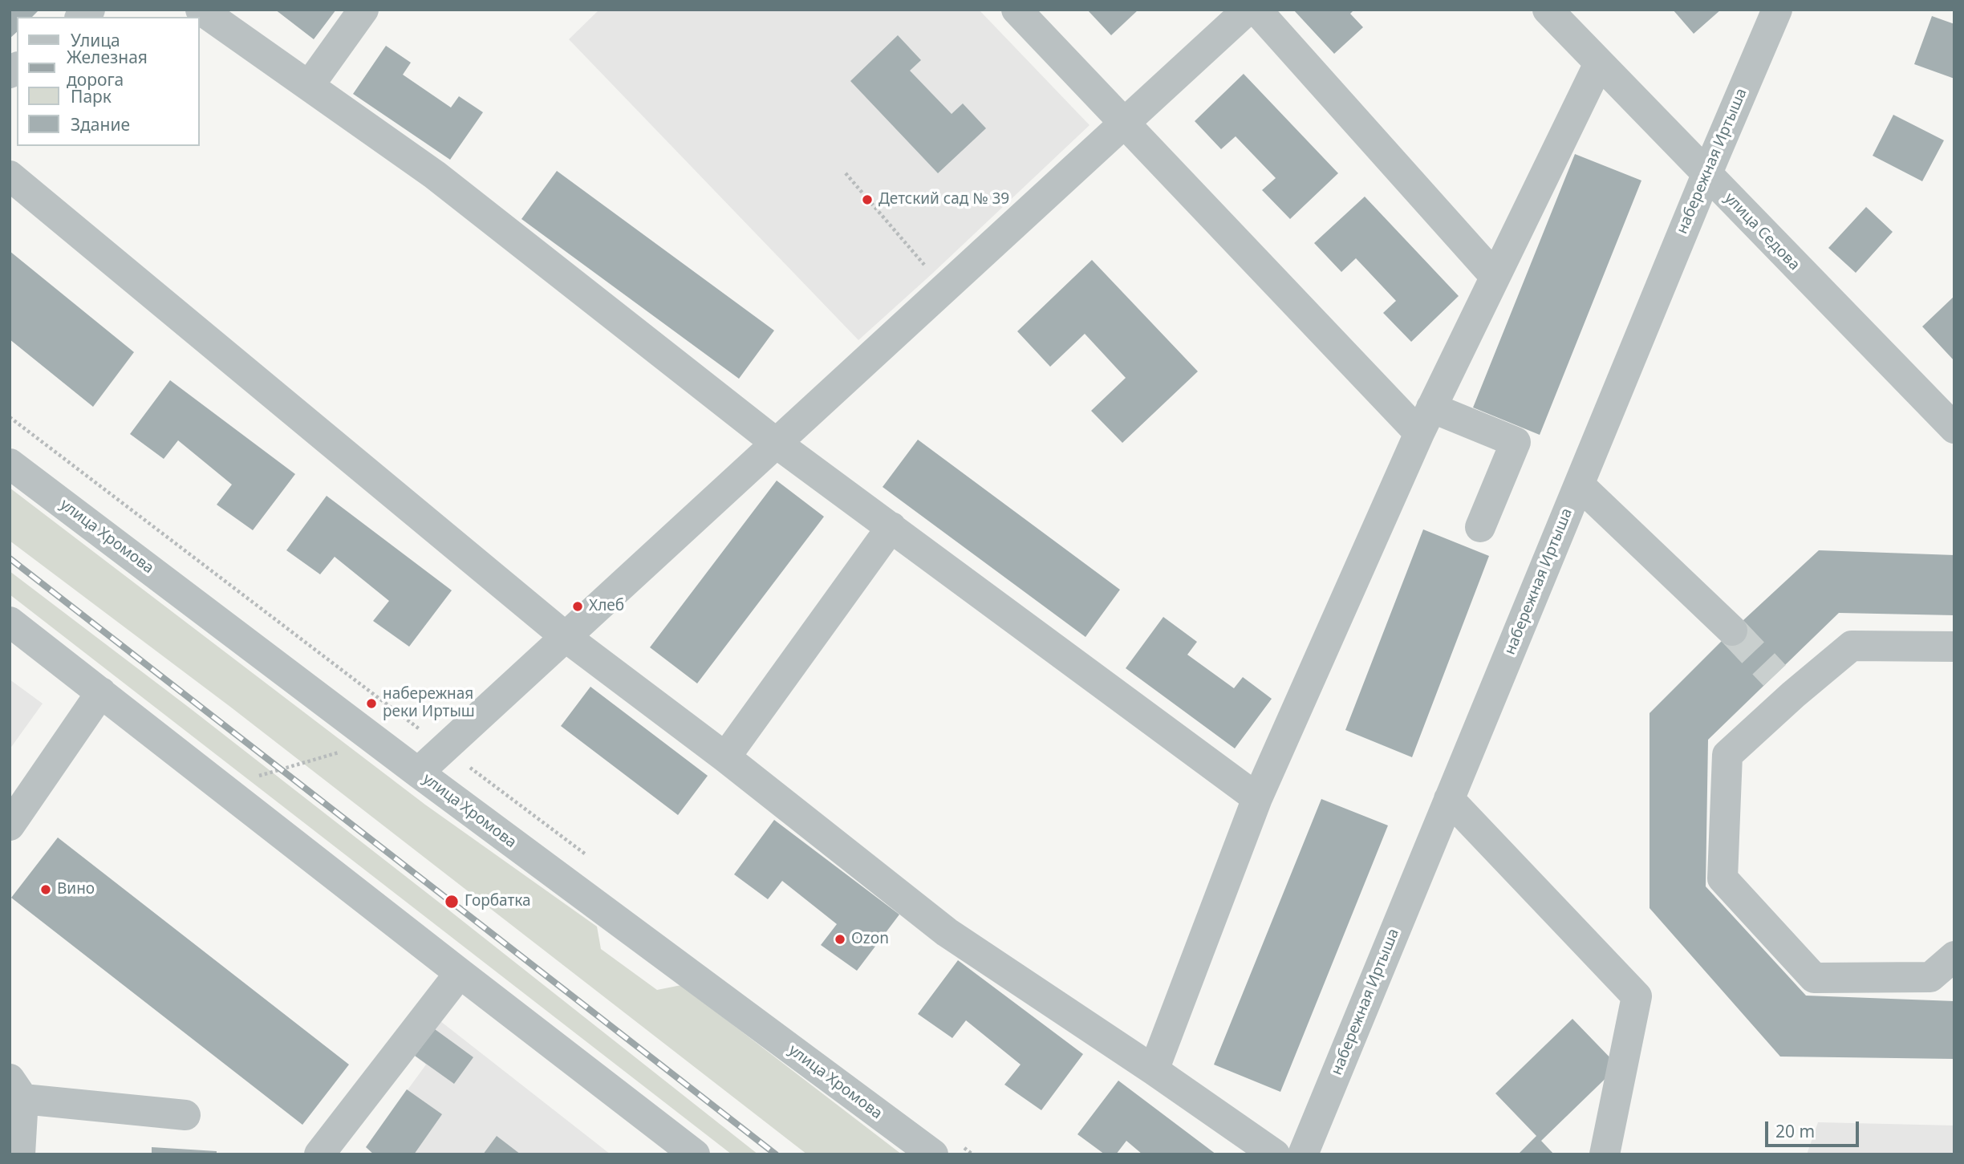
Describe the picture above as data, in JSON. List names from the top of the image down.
{
  "streets": {
    "street": ["набережная Иртыша", "улица Седова", "улица Хромова"]
  },
  "crossings": [
    ["набережная Иртыша", "улица Седова"]
  ],
  "places": [
    "Детский сад № 39",
    "Хлеб",
    "набережная реки Иртыш",
    "Вино",
    "Горбатка",
    "Ozon"
  ],
  "legend": [
    "Улица",
    "Железная дорога",
    "Парк",
    "Здание"
  ],
  "scale_bar": "20 m"
}
